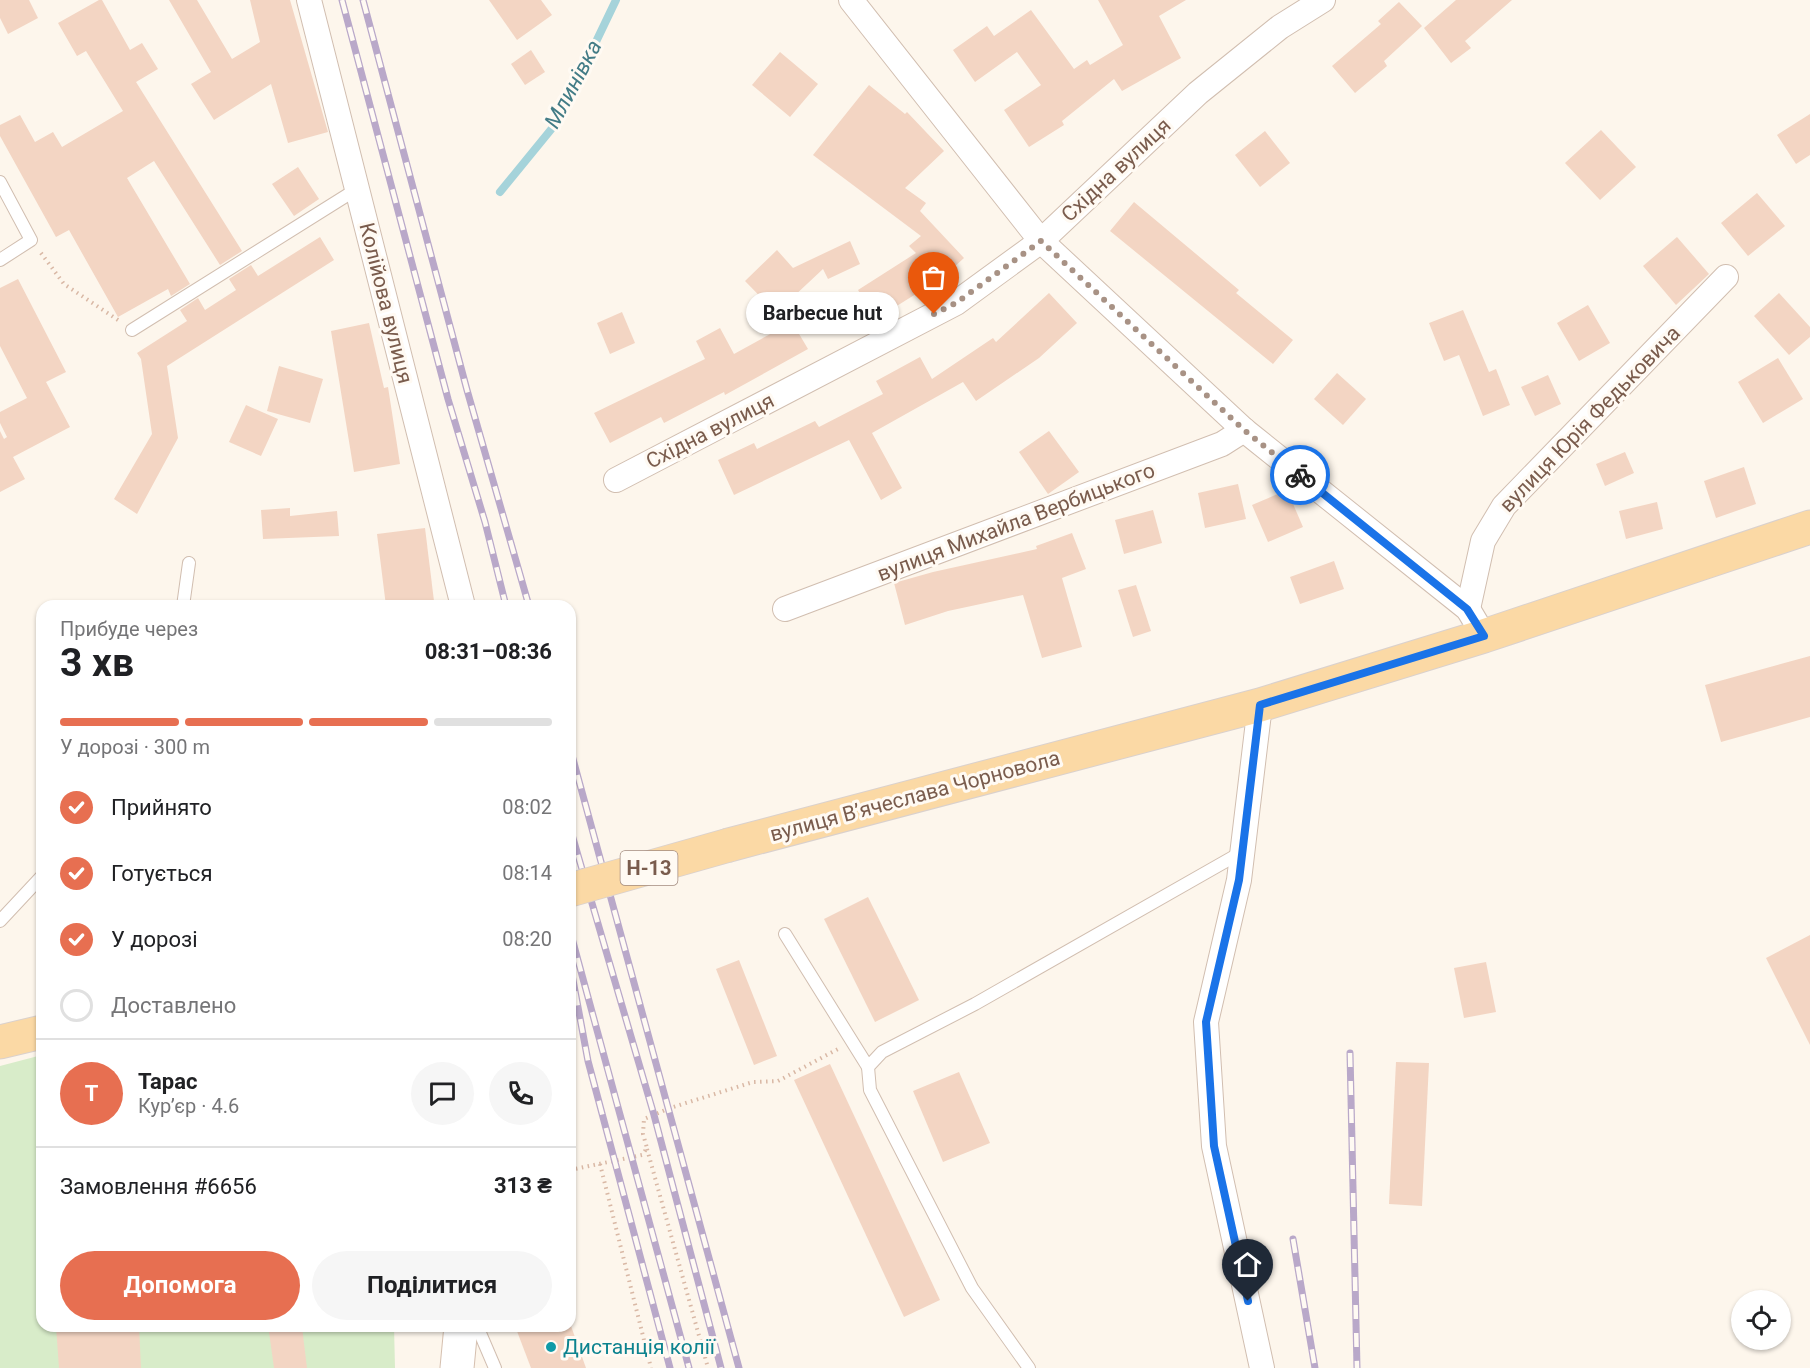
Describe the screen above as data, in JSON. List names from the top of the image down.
{
  "streets": {
    "main road": ["вулиця Вʼячеслава Чорновола", "Н-13"],
    "street": [
      "Східна вулиця",
      "Колійова вулиця",
      "вулиця Юрія Федьковича",
      "вулиця Михайла Вербицького"
    ]
  },
  "water": ["Млинівка"],
  "places": ["Barbecue hut", "Дистанція колії"],
  "page": {
    "bubble": "Barbecue hut",
    "heading": ["3 хв", "Прибуде через", "08:31–08:36"],
    "panel": [
      "Тарас",
      "Кур’єр · 4.6",
      "Замовлення #6656",
      "313 ₴"
    ],
    "bar": "У дорозі · 300 m",
    "list": [
      ["Прийнято", "08:02"],
      ["Готується", "08:14"],
      ["У дорозі", "08:20"],
      "Доставлено"
    ],
    "round": "Т",
    "buttons": ["Допомога", "Поділитися"]
  }
}
